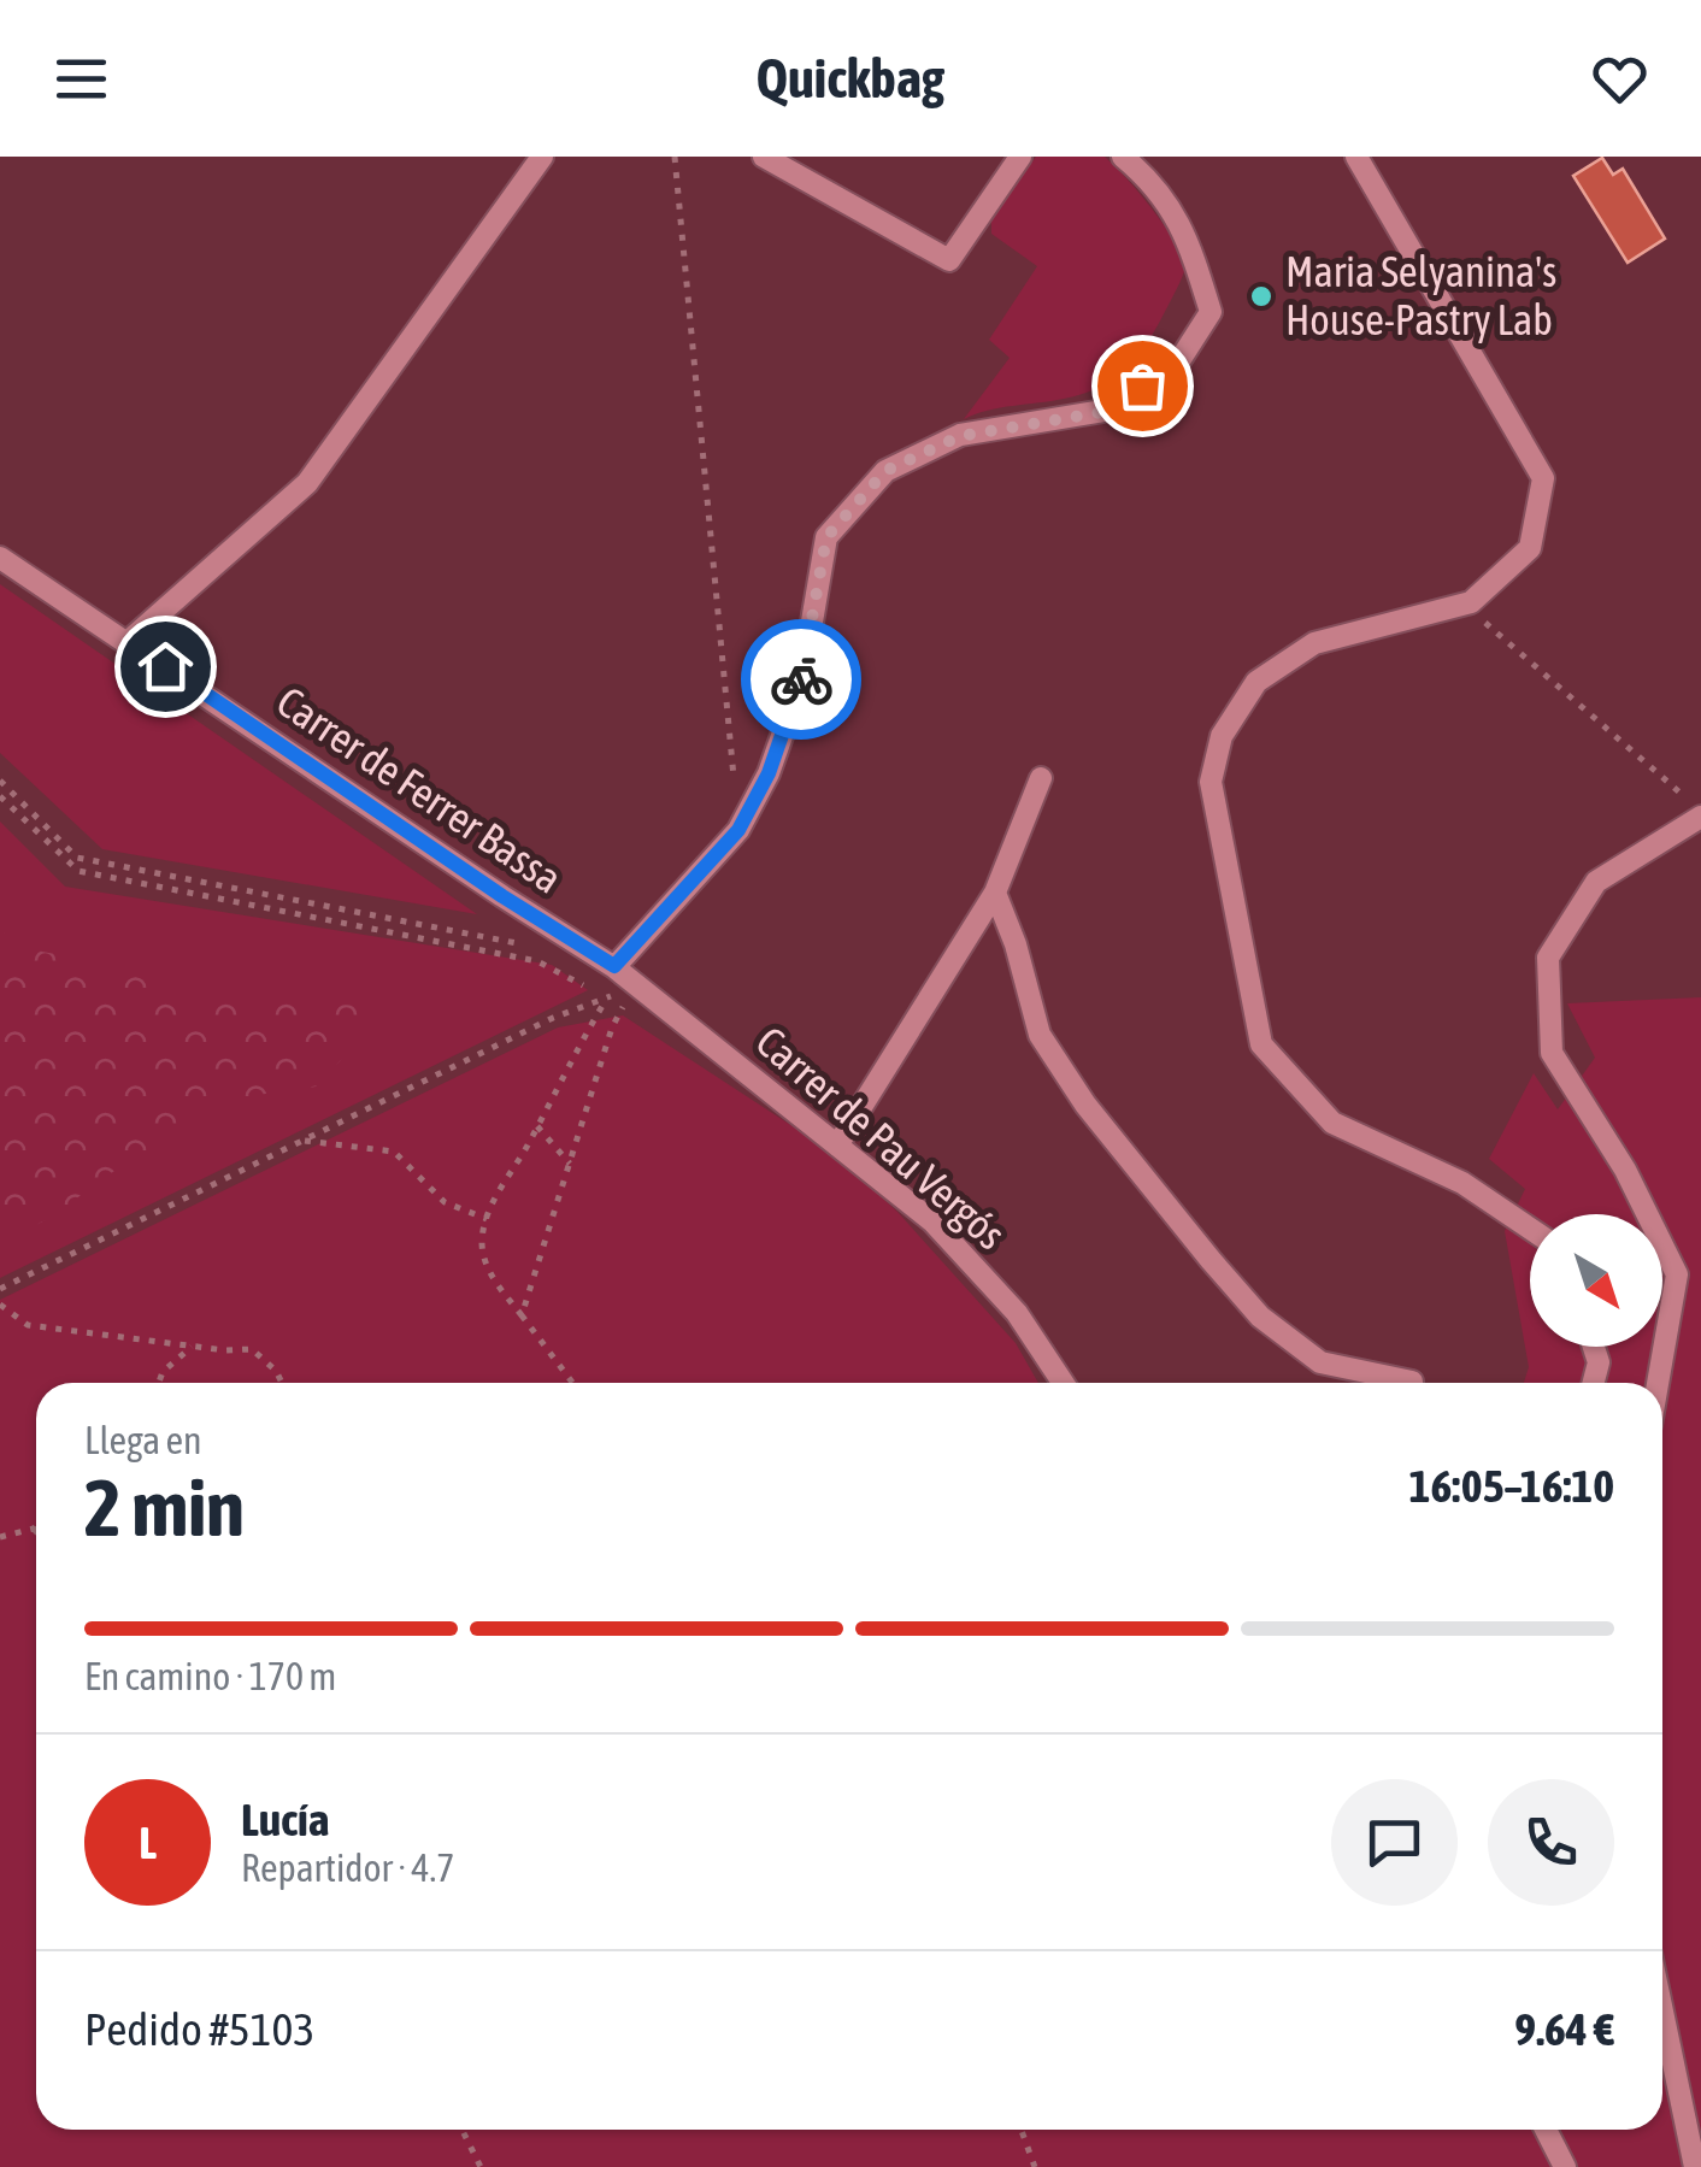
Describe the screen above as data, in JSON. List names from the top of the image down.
{
  "streets": {
    "street": ["Carrer de Ferrer Bassa", "Carrer de Pau Vergós"]
  },
  "crossings": [
    ["Carrer de Ferrer Bassa", "Carrer de Pau Vergós"]
  ],
  "places": ["Maria Selyanina's House-Pastry Lab"],
  "north": "bottom right",
  "page": {
    "header": "Quickbag",
    "heading": ["2 min", "Llega en", "16:05–16:10"],
    "panel": [
      "Lucía",
      "Repartidor · 4.7",
      "Pedido #5103",
      "9.64 €"
    ],
    "bar": "En camino · 170 m",
    "round": "L"
  }
}
